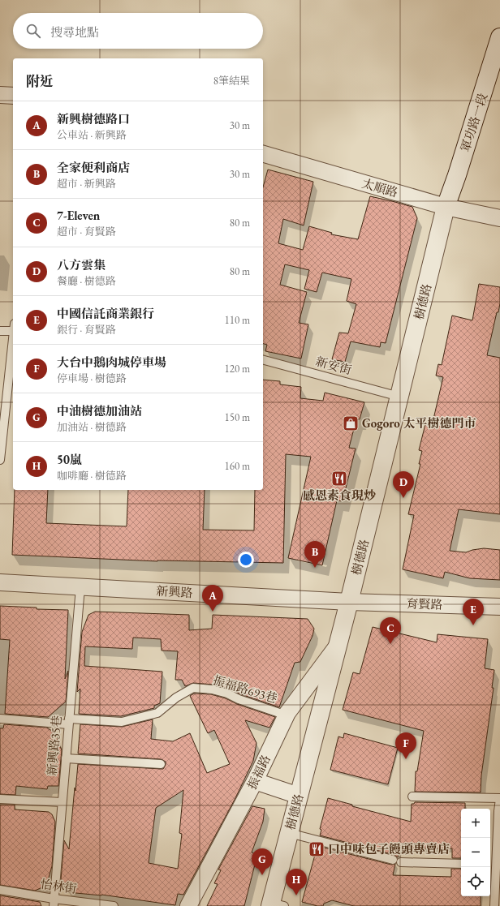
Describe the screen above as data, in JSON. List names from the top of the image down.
{
  "streets": {
    "street": [
      "軍功路一段",
      "太順路",
      "樹德路",
      "新興路",
      "育賢路",
      "振福路"
    ],
    "lane": [
      "新安街",
      "振福路693巷",
      "新興路35巷",
      "怡林街"
    ]
  },
  "crossings": [
    ["軍功路一段", "太順路"],
    ["軍功路一段", "樹德路"],
    ["太順路", "樹德路"],
    ["樹德路", "新安街"],
    ["樹德路", "新興路"],
    ["樹德路", "育賢路"],
    ["樹德路", "振福路"],
    ["新興路", "育賢路"],
    ["新興路", "新興路35巷"],
    ["振福路693巷", "新興路35巷"],
    ["振福路693巷", "振福路"],
    ["新興路35巷", "怡林街"]
  ],
  "places": {
    "shop": ["Gogoro 太平樹德門市"],
    "restaurant": ["感恩素食現炒", "口中味包子饅頭專賣店"]
  },
  "page": {
    "search": "搜尋地點",
    "heading": ["附近", "8筆結果"],
    "list": [
      {
        "mark": "A",
        "name": "新興樹德路口",
        "note": "公車站 · 新興路",
        "value": "30 m"
      },
      {
        "mark": "B",
        "name": "全家便利商店",
        "note": "超市 · 新興路",
        "value": "30 m"
      },
      {
        "mark": "C",
        "name": "7-Eleven",
        "note": "超市 · 育賢路",
        "value": "80 m"
      },
      {
        "mark": "D",
        "name": "八方雲集",
        "note": "餐廳 · 樹德路",
        "value": "80 m"
      },
      {
        "mark": "E",
        "name": "中國信託商業銀行",
        "note": "銀行 · 育賢路",
        "value": "110 m"
      },
      {
        "mark": "F",
        "name": "大台中鵝肉城停車場",
        "note": "停車場 · 樹德路",
        "value": "120 m"
      },
      {
        "mark": "G",
        "name": "中油樹德加油站",
        "note": "加油站 · 樹德路",
        "value": "150 m"
      },
      {
        "mark": "H",
        "name": "50嵐",
        "note": "咖啡廳 · 樹德路",
        "value": "160 m"
      }
    ],
    "pins": [
      "D",
      "B",
      "A",
      "E",
      "C",
      "F",
      "G",
      "H"
    ],
    "map_buttons": ["+", "−"]
  }
}
